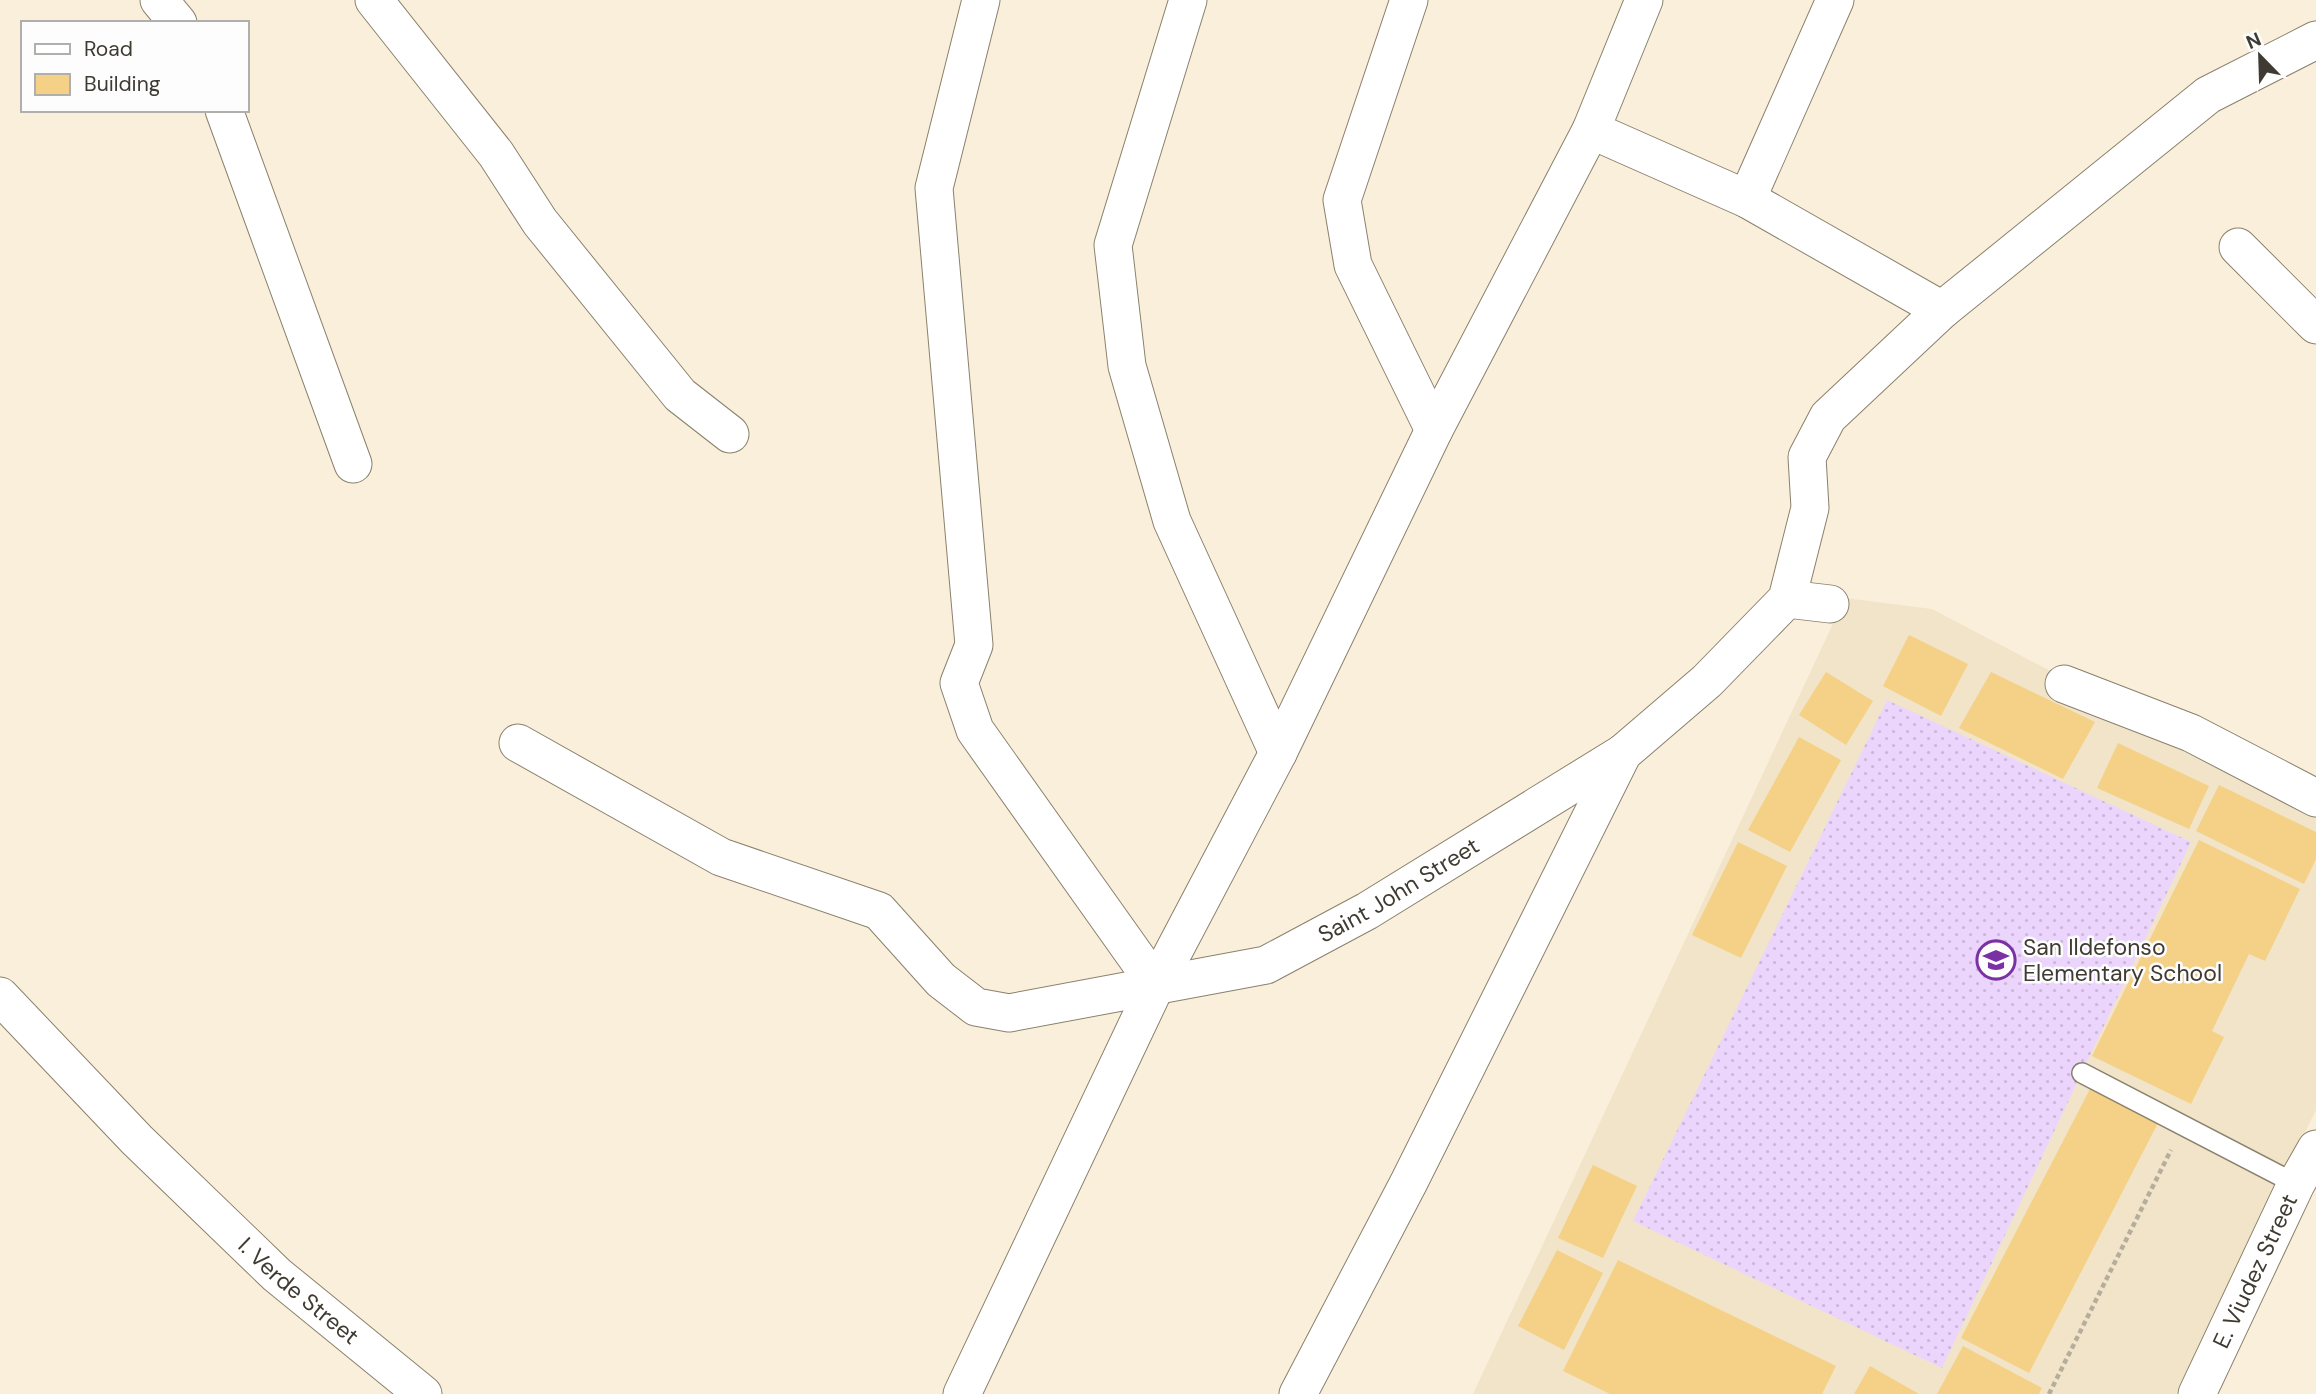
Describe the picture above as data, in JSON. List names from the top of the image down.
{
  "streets": {
    "street": ["Saint John Street", "E. Viudez Street", "I. Verde Street"]
  },
  "places": {
    "school or university": ["San Ildefonso Elementary School"]
  },
  "legend": ["Road", "Building"],
  "north": "top left"
}
